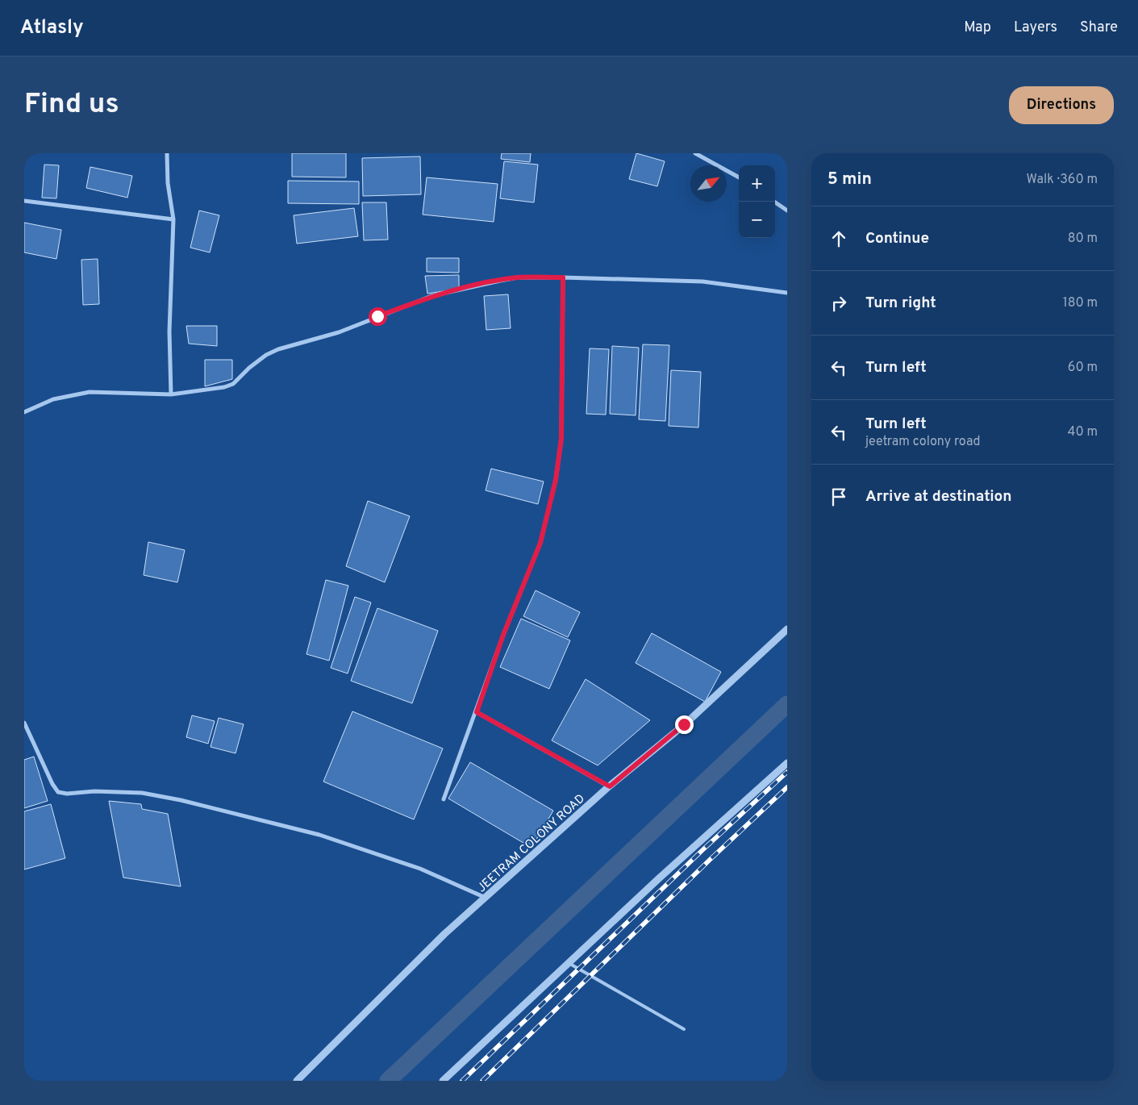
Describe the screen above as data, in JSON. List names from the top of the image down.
{
  "streets": {
    "street": ["JEETRAM COLONY ROAD"]
  },
  "north": "top right",
  "page": {
    "header": "Atlasly",
    "nav": ["Map", "Layers", "Share"],
    "buttons": "Directions",
    "title": "Find us",
    "heading": ["5 min", "Walk · 360 m"],
    "map_buttons": ["+", "−"],
    "list": [
      ["Continue", "80 m"],
      ["Turn right", "180 m"],
      ["Turn left", "60 m"],
      ["Turn left", "jeetram colony road", "40 m"],
      "Arrive at destination"
    ]
  }
}
